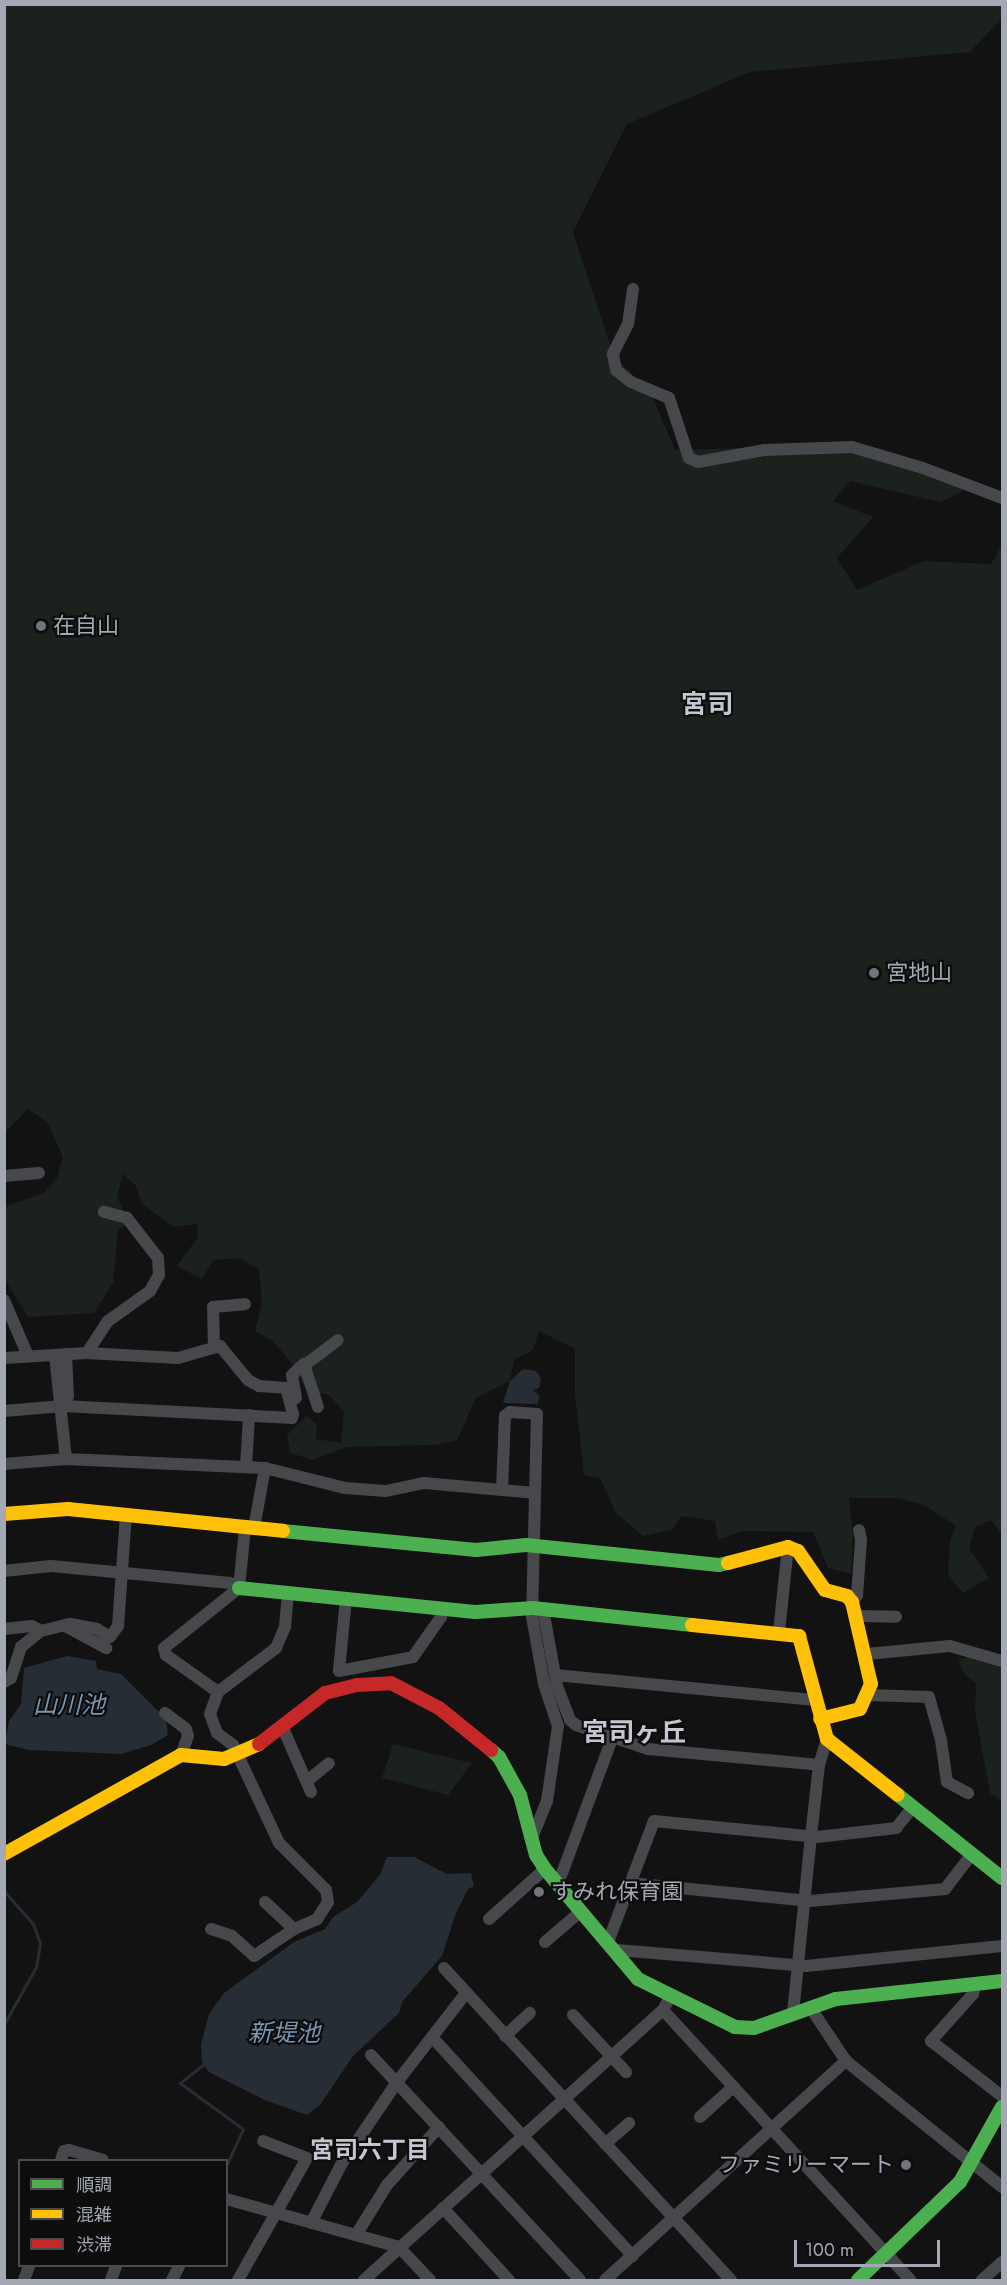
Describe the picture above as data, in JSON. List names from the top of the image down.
{
  "districts": ["宮司", "宮司ヶ丘", "宮司六丁目"],
  "water": ["山川池", "新堤池"],
  "places": [
    "在自山",
    "宮地山",
    "すみれ保育園",
    "ファミリーマート"
  ],
  "legend": ["順調", "混雑", "渋滞"],
  "scale_bar": "100 m"
}
